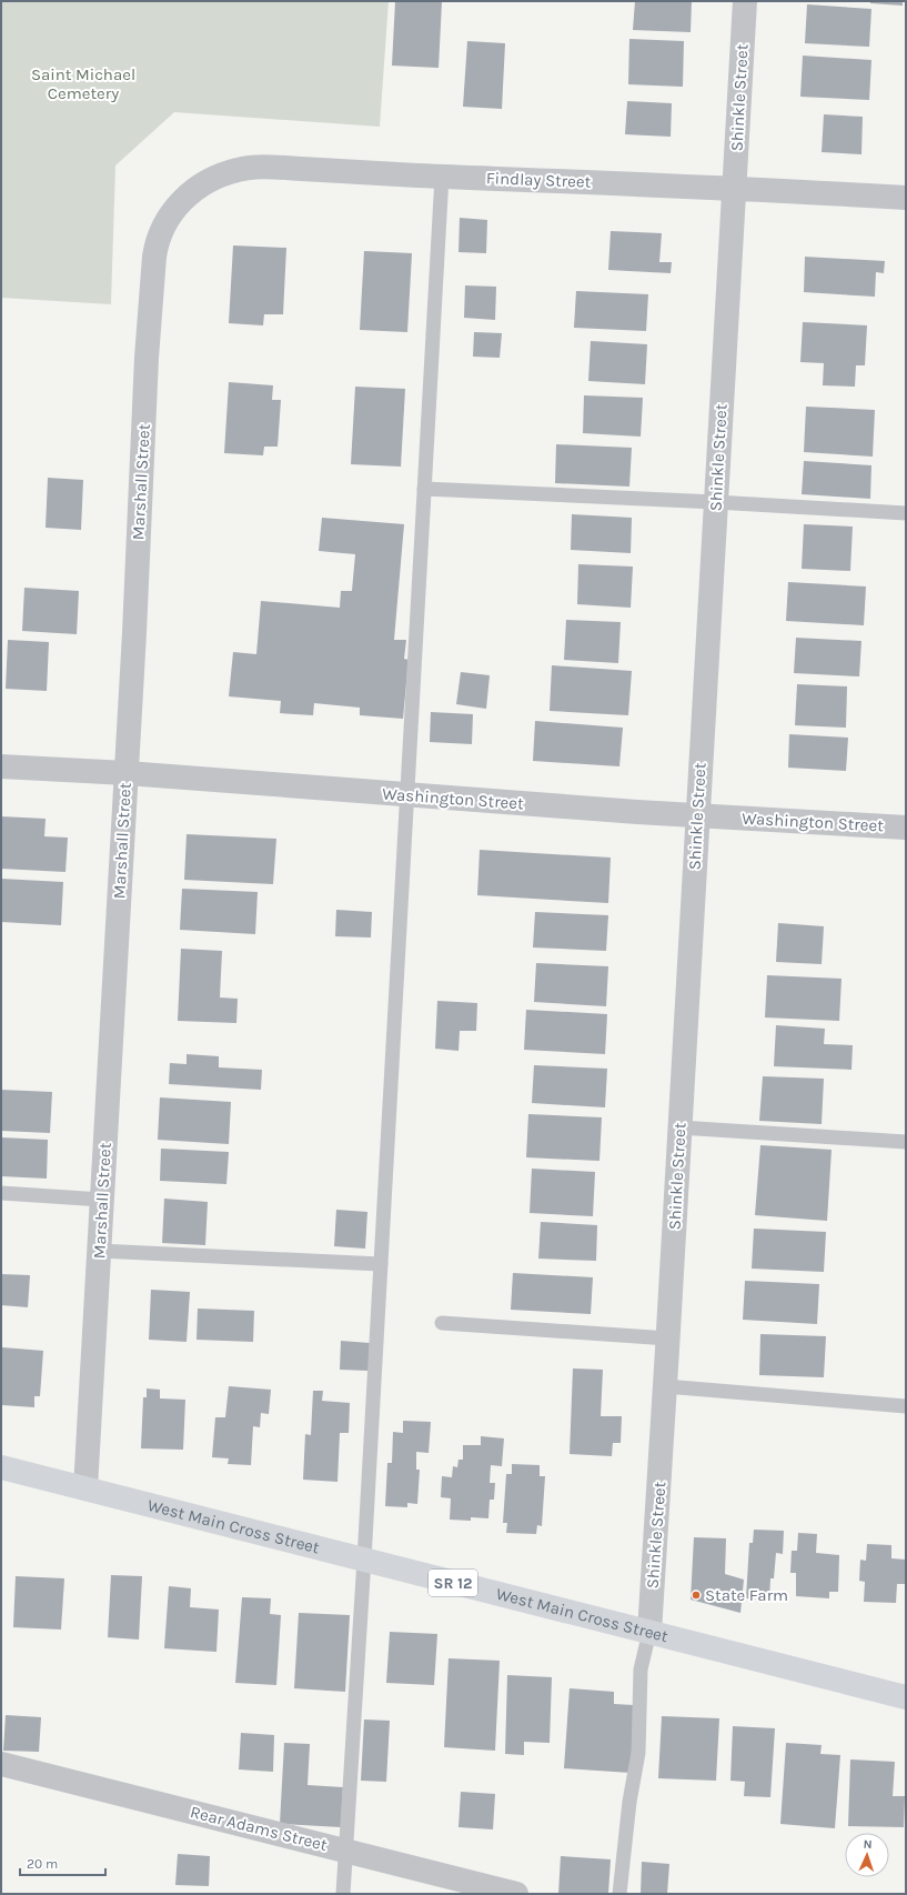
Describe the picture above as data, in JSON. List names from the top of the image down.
{
  "streets": {
    "highway": ["West Main Cross Street", "SR 12"],
    "street": [
      "Shinkle Street",
      "Findlay Street",
      "Marshall Street",
      "Washington Street",
      "Rear Adams Street"
    ]
  },
  "crossings": [
    ["Shinkle Street", "Findlay Street"],
    ["Shinkle Street", "Washington Street"],
    ["Shinkle Street", "West Main Cross Street"],
    ["Findlay Street", "Marshall Street"],
    ["Marshall Street", "Washington Street"],
    ["Marshall Street", "West Main Cross Street"]
  ],
  "parks": ["Saint Michael Cemetery"],
  "places": ["State Farm"],
  "scale_bar": "20 m",
  "north": "top"
}
